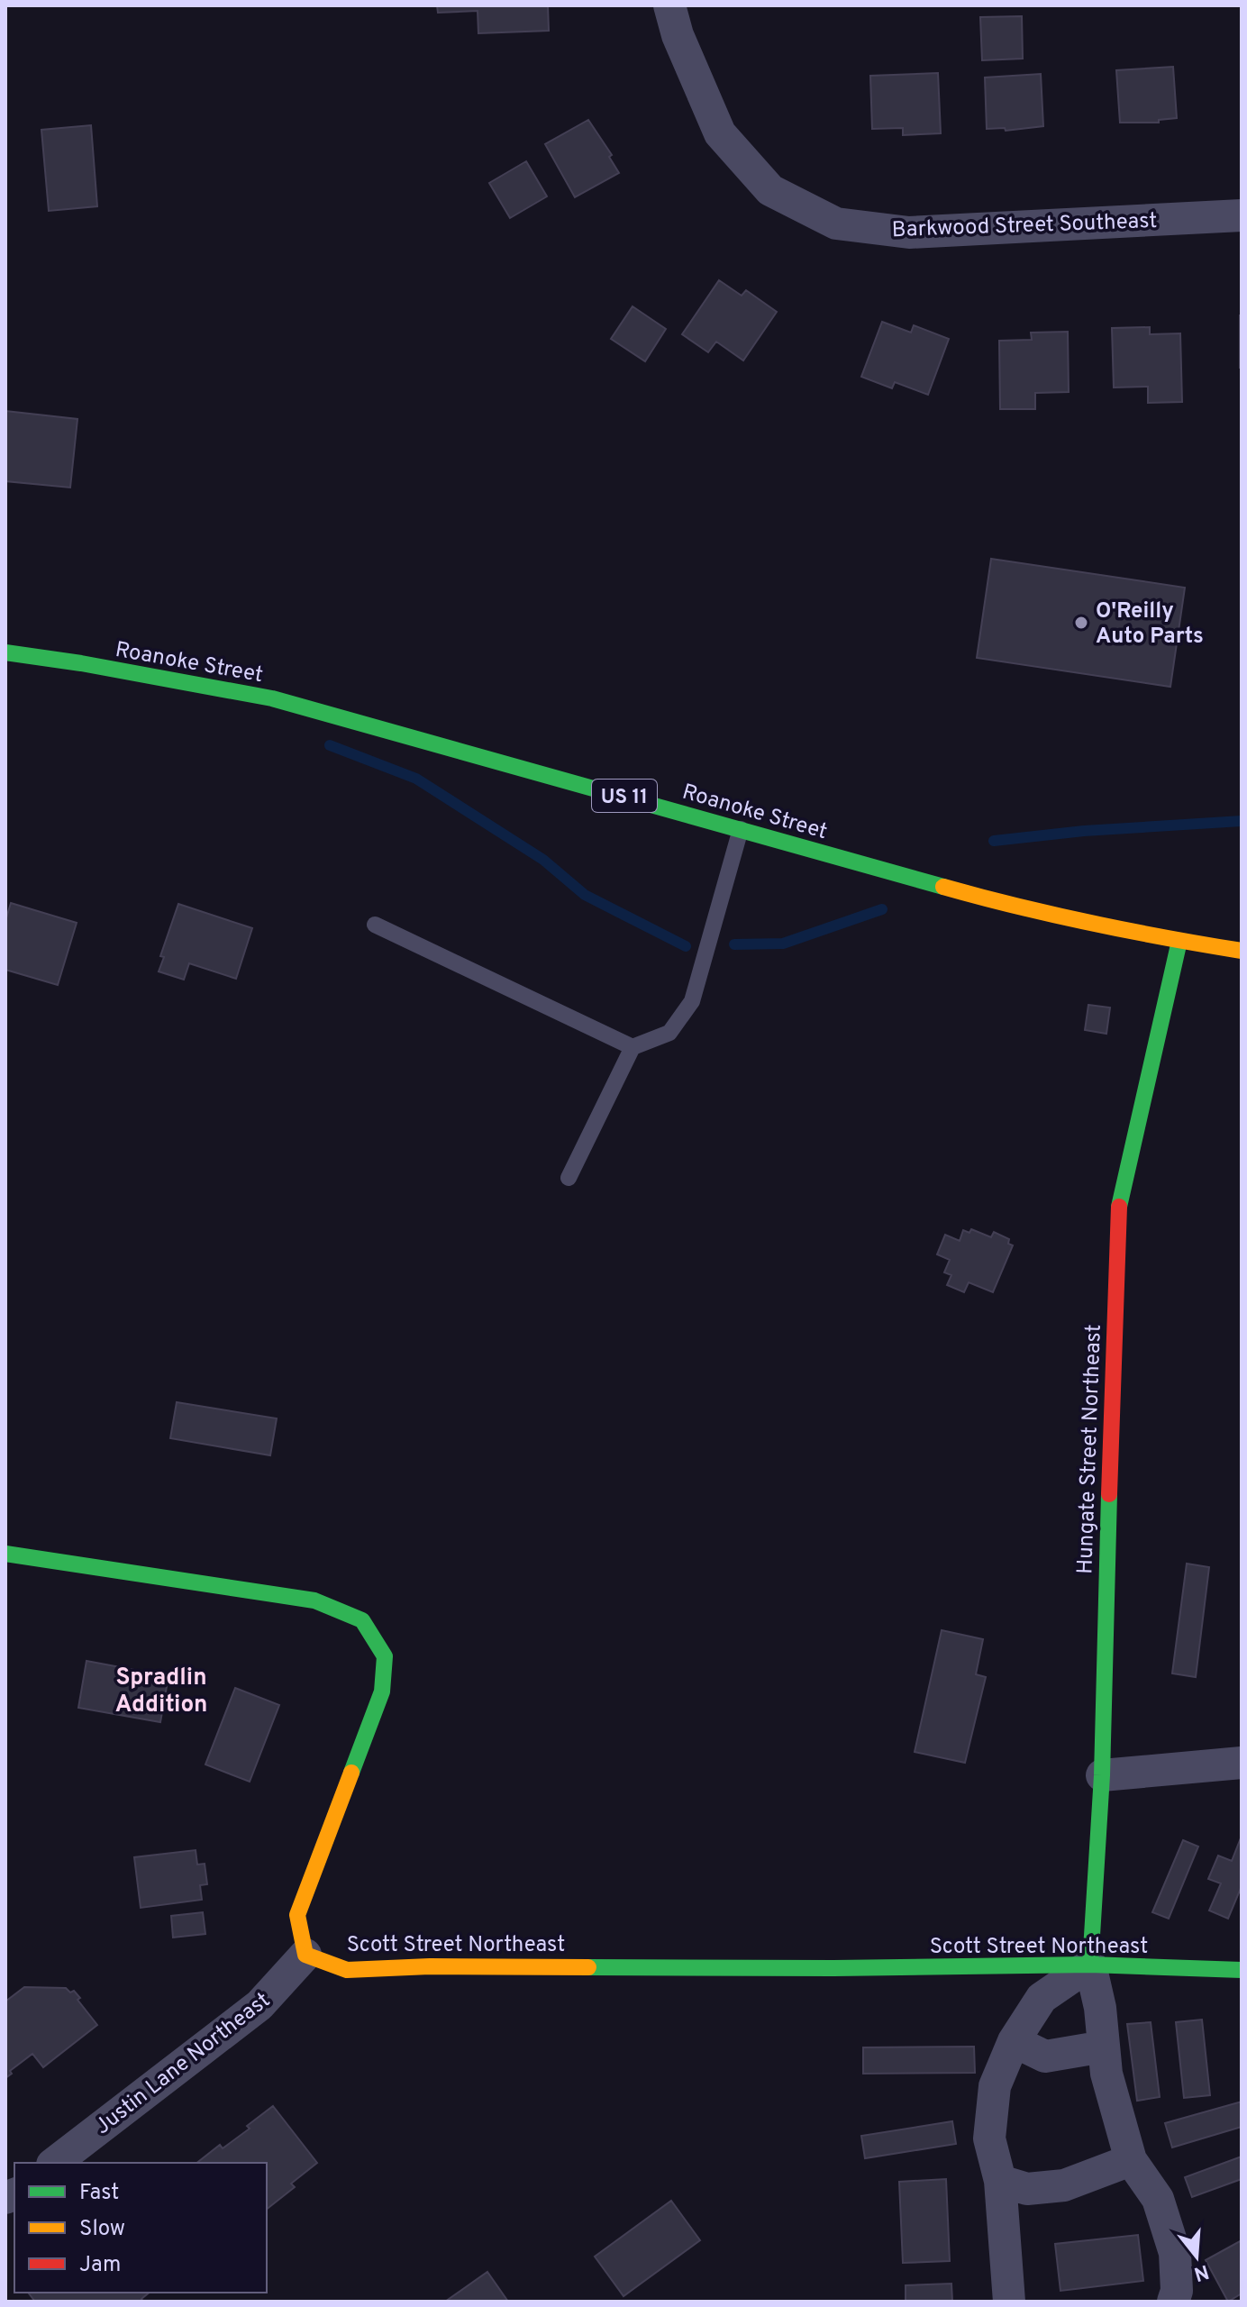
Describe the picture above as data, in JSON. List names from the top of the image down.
{
  "streets": {
    "street": [
      "Barkwood Street Southeast",
      "Roanoke Street",
      "US 11",
      "Hungate Street Northeast",
      "Scott Street Northeast",
      "Justin Lane Northeast"
    ]
  },
  "crossings": [
    ["Roanoke Street", "Hungate Street Northeast"],
    ["Hungate Street Northeast", "Scott Street Northeast"],
    ["Scott Street Northeast", "Justin Lane Northeast"]
  ],
  "districts": ["Spradlin Addition"],
  "places": ["O'Reilly Auto Parts"],
  "legend": ["Fast", "Slow", "Jam"],
  "north": "bottom"
}
